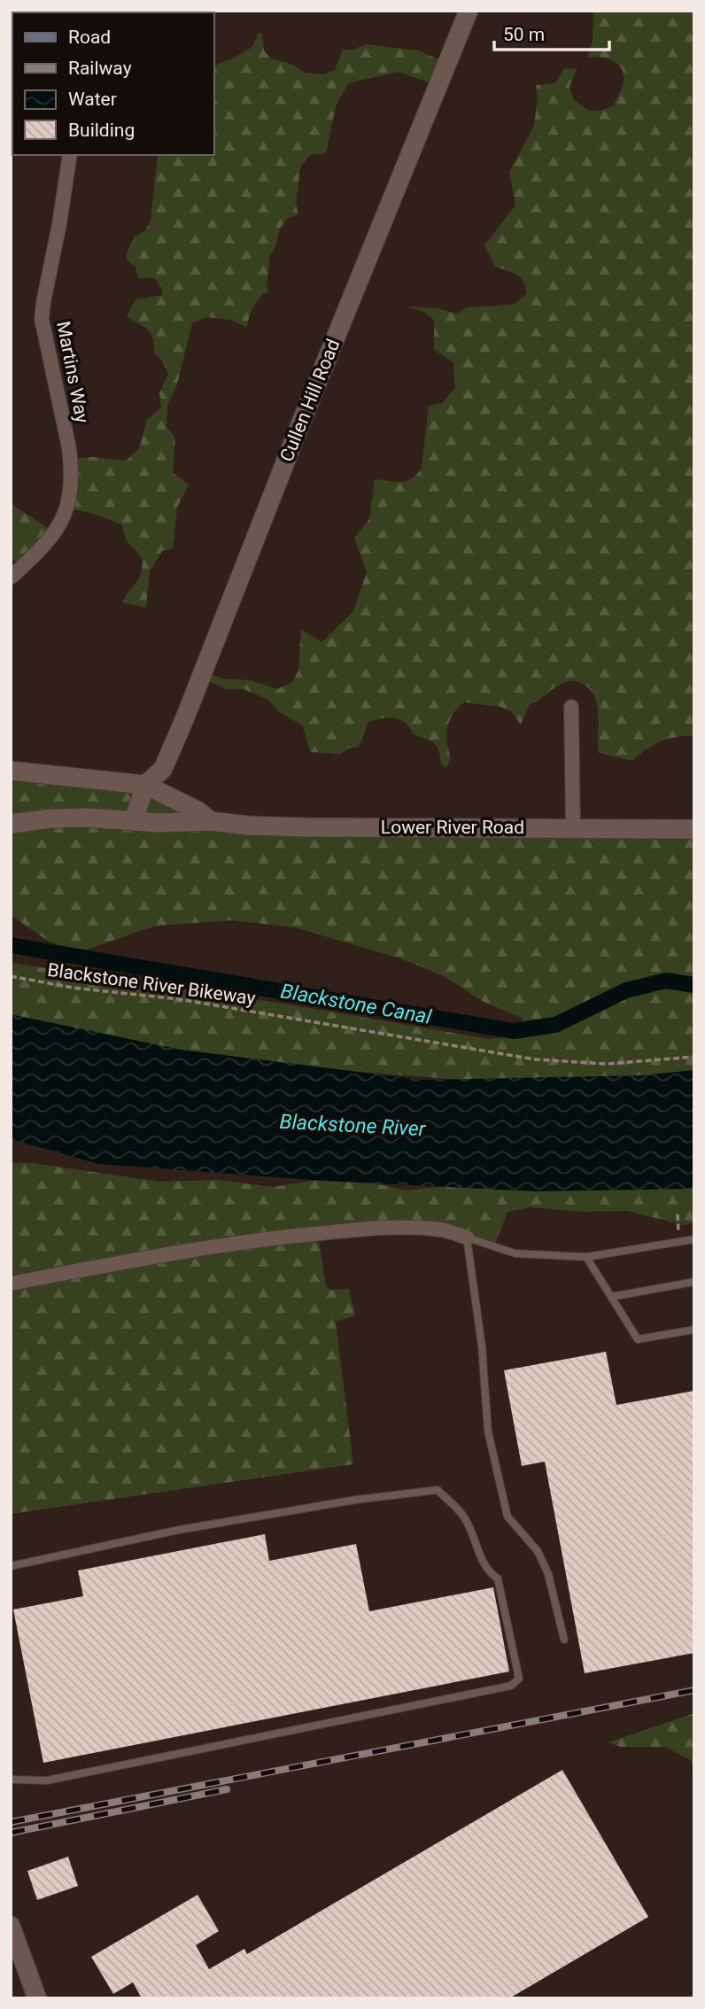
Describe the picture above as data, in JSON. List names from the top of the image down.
{
  "streets": {
    "street": ["Martins Way", "Cullen Hill Road", "Lower River Road"],
    "path": ["Blackstone River Bikeway"]
  },
  "crossings": [
    ["Cullen Hill Road", "Lower River Road"]
  ],
  "water": ["Blackstone Canal", "Blackstone River"],
  "legend": [
    "Road",
    "Railway",
    "Water",
    "Building"
  ],
  "scale_bar": "50 m"
}
